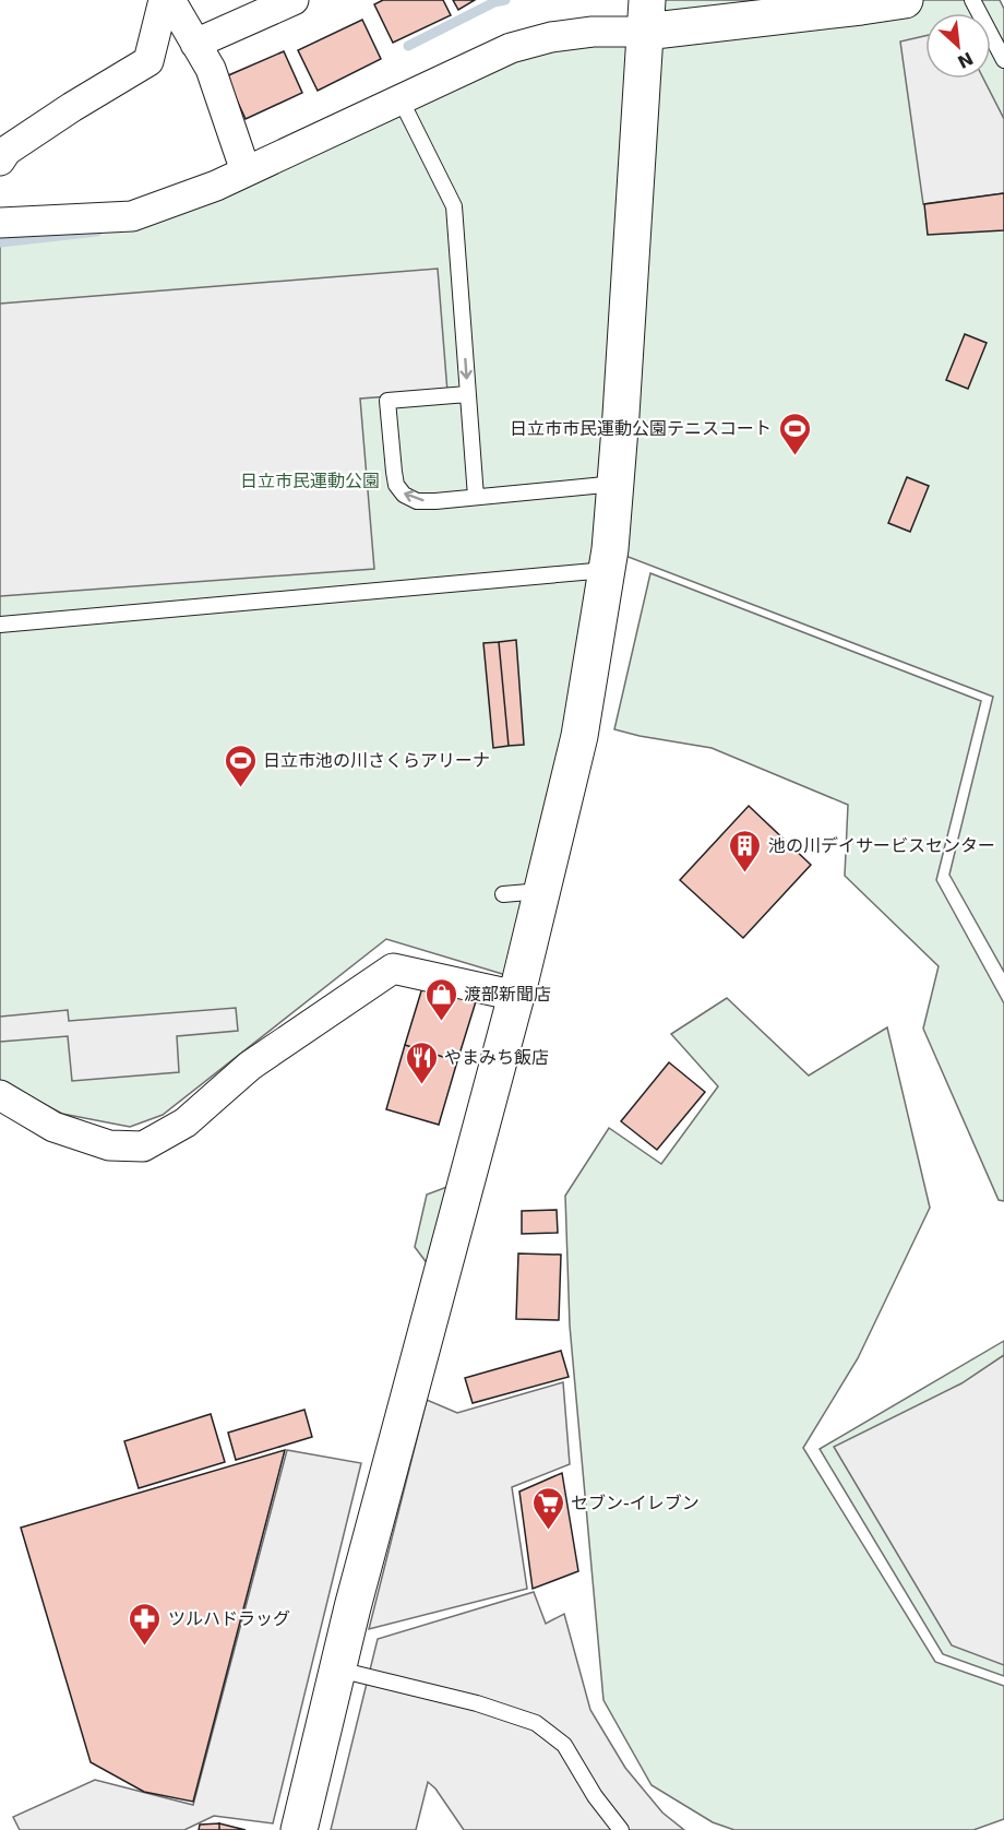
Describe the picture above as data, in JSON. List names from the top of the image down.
{
  "parks": ["日立市民運動公園"],
  "places": {
    "sports": ["日立市市民運動公園テニスコート", "日立市池の川さくらアリーナ"],
    "building": ["池の川デイサービスセンター"],
    "shop": ["渡部新聞店"],
    "restaurant": ["やまみち飯店"],
    "supermarket": ["セブン-イレブン"],
    "pharmacy": ["ツルハドラッグ"]
  },
  "north": "bottom right"
}
